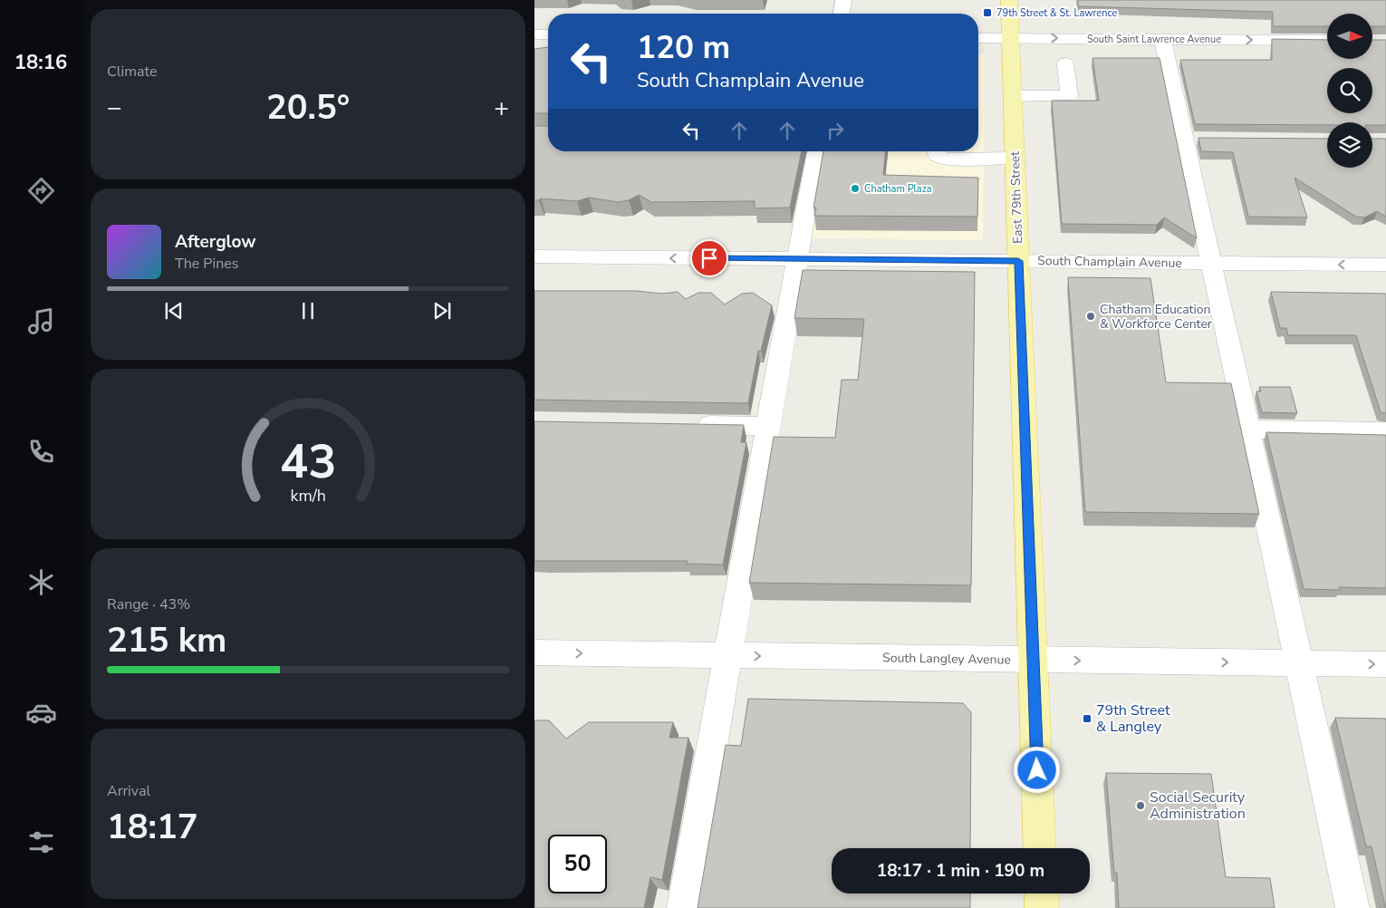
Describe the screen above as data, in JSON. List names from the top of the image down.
{
  "streets": {
    "main road": ["East 79th Street"],
    "street": ["South Saint Lawrence Avenue", "South Champlain Avenue", "South Langley Avenue"]
  },
  "crossings": [
    ["South Saint Lawrence Avenue", "East 79th Street"],
    ["East 79th Street", "South Champlain Avenue"],
    ["East 79th Street", "South Langley Avenue"]
  ],
  "one_way": ["South Saint Lawrence Avenue", "South Langley Avenue"],
  "places": {
    "transit": ["79th Street & St. Lawrence", "79th Street & Langley"],
    "other": ["Chatham Plaza", "Chatham Education & Workforce Center", "Social Security Administration"]
  },
  "north": "right",
  "page": {
    "tabs": "18:16",
    "tile": [
      "Climate",
      ["Range · 43%", "215 km"],
      ["Arrival", "18:17"]
    ],
    "turn": ["120 m", "South Champlain Avenue"],
    "heat": ["−", "20.5°", "+"],
    "song": ["Afterglow", "The Pines"],
    "limit": "50",
    "trip": "18:17 · 1 min · 190 m",
    "gauge": ["43", "km/h"]
  }
}
